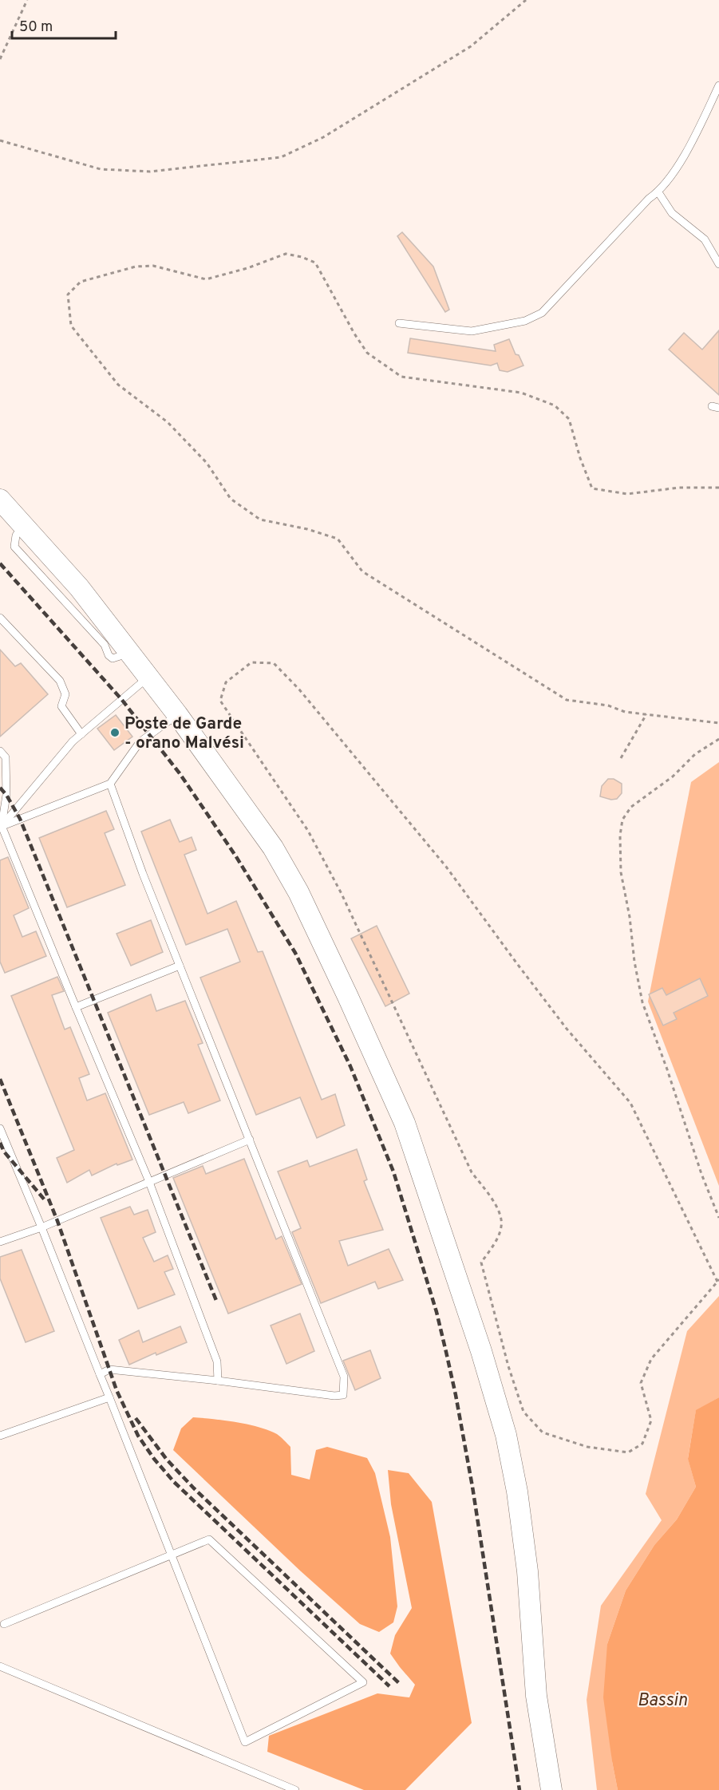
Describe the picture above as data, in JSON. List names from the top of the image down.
{
  "water": ["Bassin"],
  "places": ["Poste de Garde - orano Malvési"],
  "scale_bar": "50 m"
}
